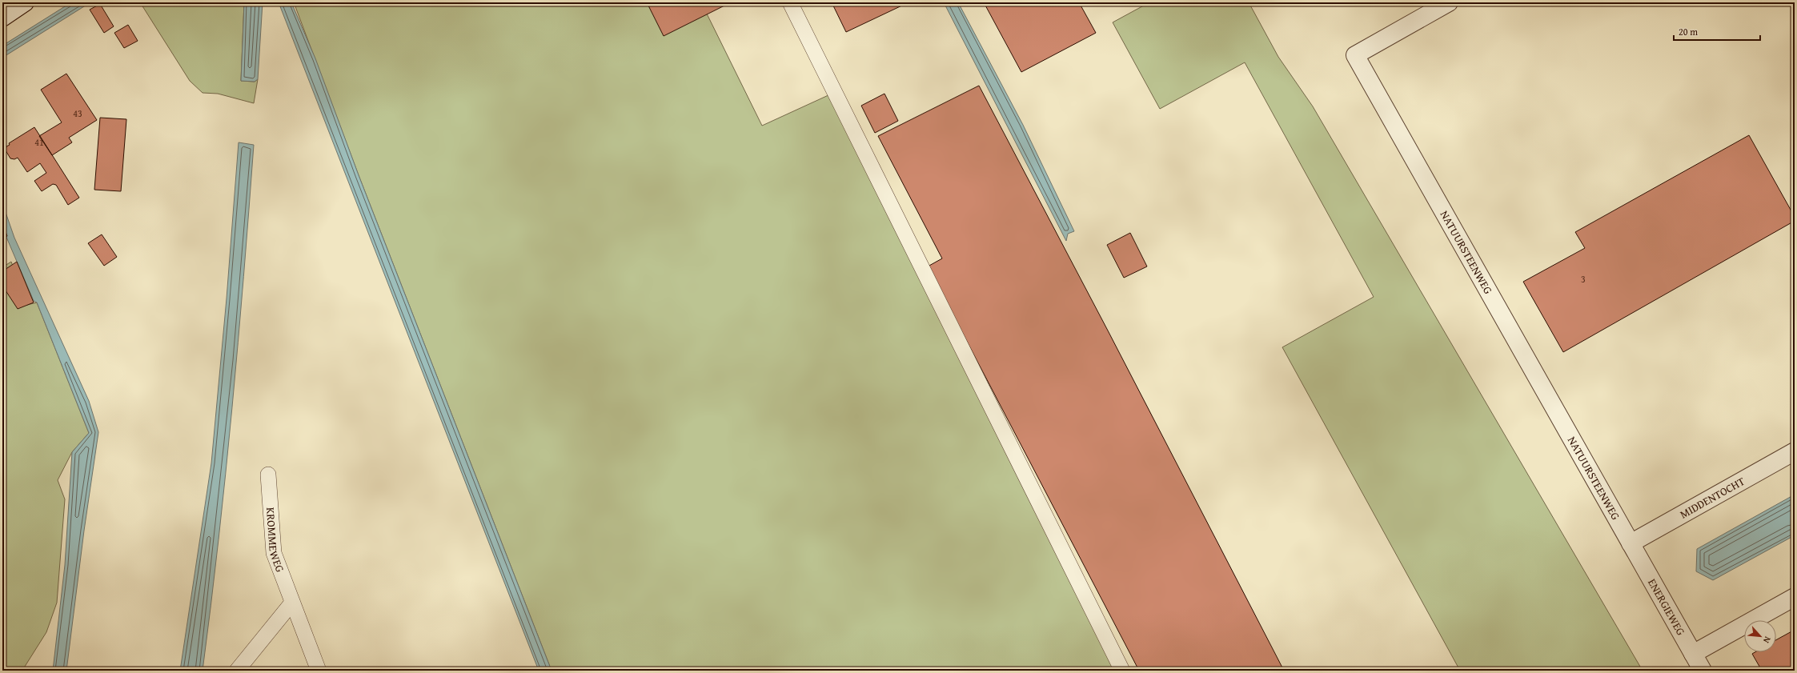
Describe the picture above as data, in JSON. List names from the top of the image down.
{
  "streets": {
    "street": ["NATUURSTEENWEG", "MIDDENTOCHT", "ENERGIEWEG"],
    "lane": ["KROMMEWEG"]
  },
  "crossings": [
    ["NATUURSTEENWEG", "MIDDENTOCHT"],
    ["NATUURSTEENWEG", "ENERGIEWEG"],
    ["MIDDENTOCHT", "ENERGIEWEG"]
  ],
  "house_numbers": ["43", "41", "3"],
  "scale_bar": "20 m",
  "north": "bottom right"
}
